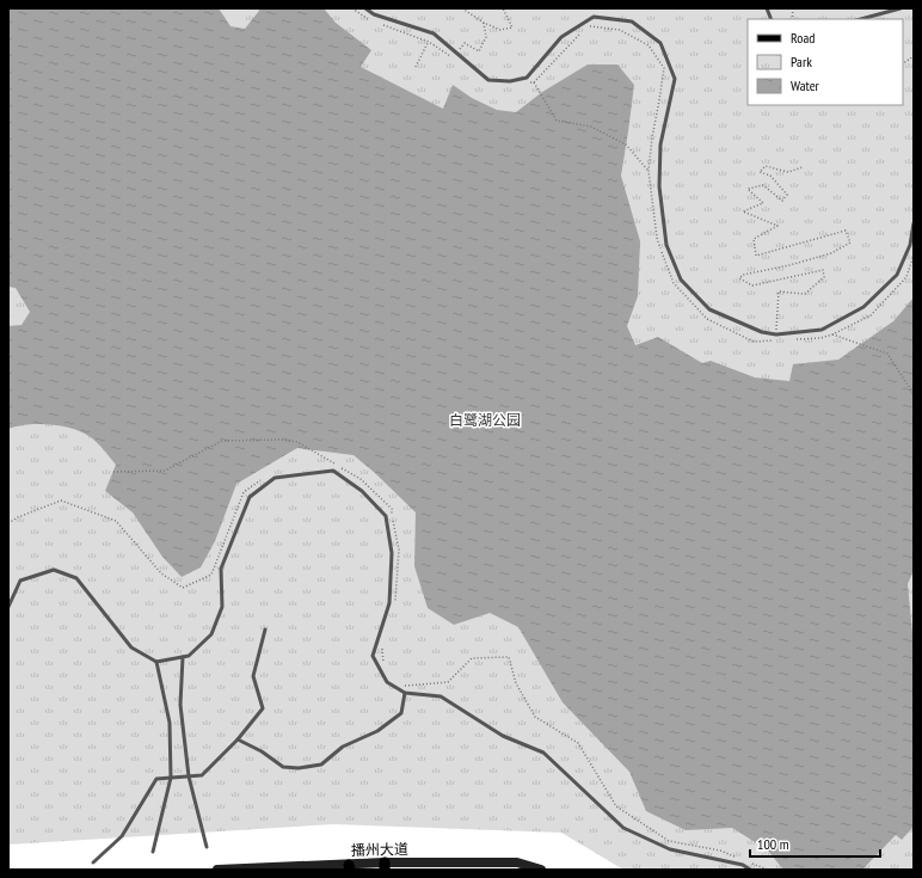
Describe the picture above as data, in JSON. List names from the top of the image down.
{
  "streets": {
    "main road": ["播州大道"]
  },
  "parks": ["白鹭湖公园"],
  "legend": ["Road", "Park", "Water"],
  "scale_bar": "100 m"
}
